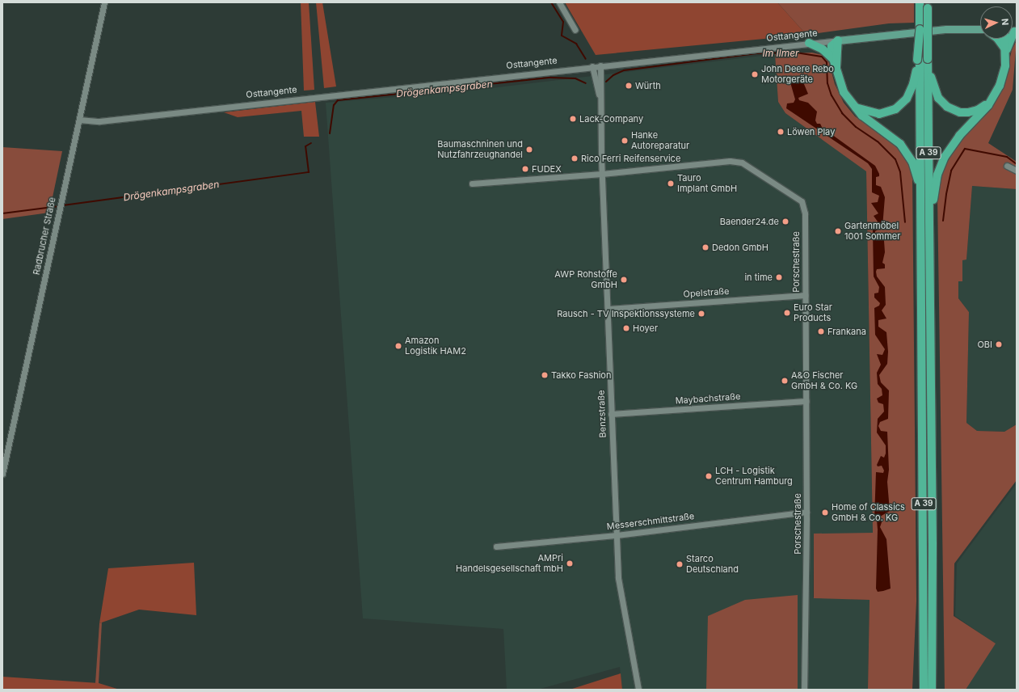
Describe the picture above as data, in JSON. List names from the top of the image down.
{
  "streets": {
    "highway": ["A 39"],
    "main road": ["Osttangente"],
    "street": [
      "Radbrucher Straße",
      "Porschestraße",
      "Opelstraße",
      "Maybachstraße",
      "Benzstraße",
      "Messerschmittstraße"
    ]
  },
  "crossings": [
    ["Osttangente", "Radbrucher Straße"],
    ["Osttangente", "Benzstraße"],
    ["Porschestraße", "Opelstraße"],
    ["Porschestraße", "Maybachstraße"],
    ["Porschestraße", "Benzstraße"],
    ["Porschestraße", "Messerschmittstraße"],
    ["Opelstraße", "Benzstraße"],
    ["Maybachstraße", "Benzstraße"],
    ["Benzstraße", "Messerschmittstraße"]
  ],
  "water": ["Im Ilmer", "Drögenkampsgraben"],
  "places": [
    "John Deere Rebo Motorgeräte",
    "Würth",
    "Lack-Company",
    "Löwen Play",
    "Hanke Autoreparatur",
    "Baumaschninen und Nutzfahrzeughandel",
    "Rico Ferri Reifenservice",
    "FUDEX",
    "Tauro Implant GmbH",
    "Baender24.de",
    "Gartenmöbel 1001 Sommer",
    "Dedon GmbH",
    "in time",
    "AWP Rohstoffe GmbH",
    "Euro Star Products",
    "Rausch - TV Inspektionssysteme",
    "Hoyer",
    "Frankana",
    "OBI",
    "Amazon Logistik HAM2",
    "Takko Fashion",
    "A&O Fischer GmbH & Co. KG",
    "LCH - Logistik Centrum Hamburg",
    "Home of Classics GmbH & Co. KG",
    "AMPri Handelsgesellschaft mbH",
    "Starco Deutschland"
  ],
  "north": "right"
}
